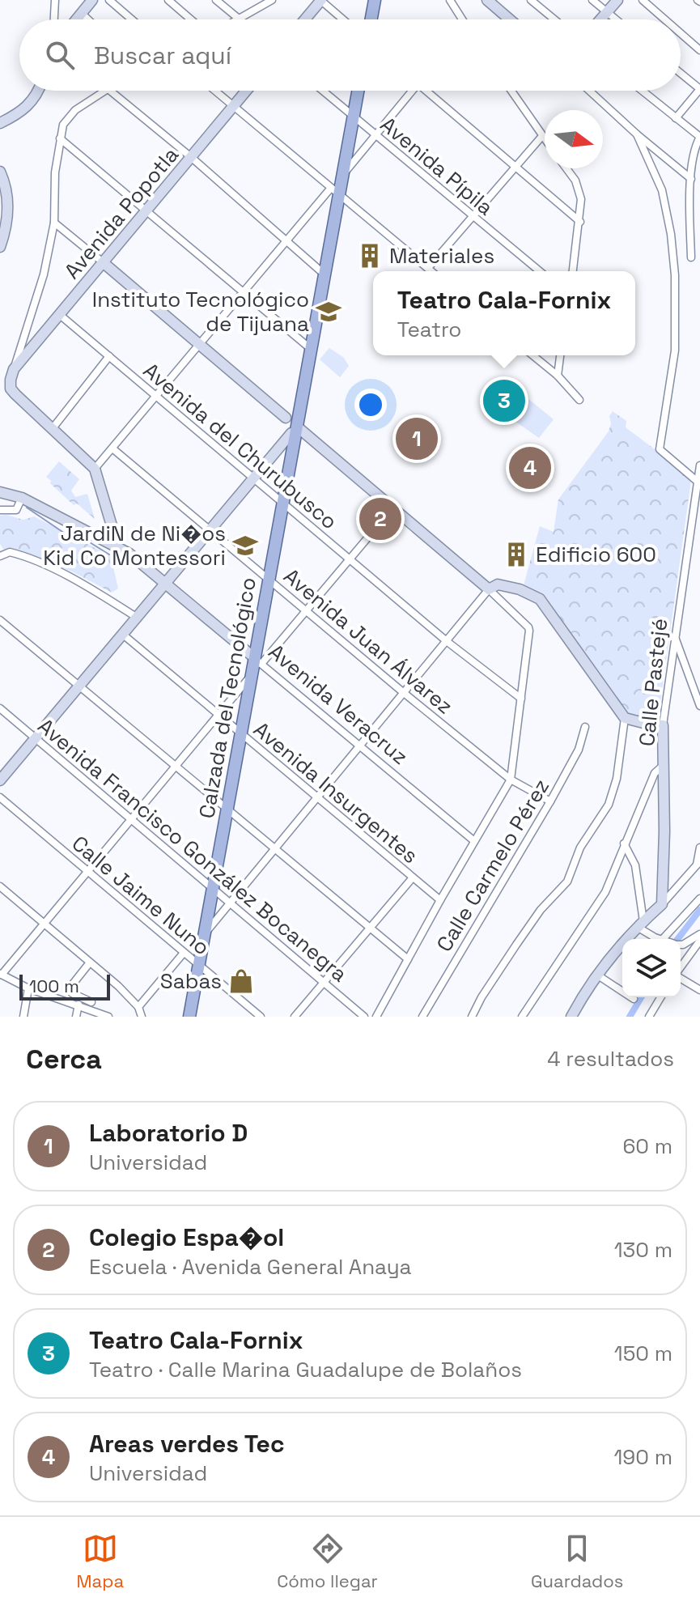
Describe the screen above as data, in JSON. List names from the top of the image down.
{
  "streets": {
    "main road": ["Calzada del Tecnológico"],
    "street": [
      "Avenida Pípila",
      "Avenida Popotla",
      "Avenida del Churubusco",
      "Avenida Juan Álvarez",
      "Calle Pastejé",
      "Avenida Veracruz",
      "Avenida Insurgentes",
      "Avenida Francisco González Bocanegra",
      "Calle Carmelo Pérez",
      "Calle Jaime Nuno"
    ]
  },
  "crossings": [
    ["Avenida Pípila", "Calzada del Tecnológico"],
    ["Avenida Popotla", "Avenida del Churubusco"],
    ["Avenida del Churubusco", "Calzada del Tecnológico"],
    ["Avenida Juan Álvarez", "Calzada del Tecnológico"],
    ["Avenida Juan Álvarez", "Calle Carmelo Pérez"],
    ["Calzada del Tecnológico", "Avenida Veracruz"],
    ["Calzada del Tecnológico", "Avenida Insurgentes"],
    ["Calzada del Tecnológico", "Avenida Francisco González Bocanegra"],
    ["Calzada del Tecnológico", "Calle Jaime Nuno"]
  ],
  "places": {
    "building": ["Materiales", "Edificio 600"],
    "school or university": ["Instituto Tecnológico de Tijuana", "JardiN de Ni�os Kid Co Montessori"],
    "shop": ["Sabas"]
  },
  "scale_bar": "100 m",
  "north": "right",
  "page": {
    "search": "Buscar aquí",
    "popup": ["Teatro Cala-Fornix", "Teatro"],
    "pins": [
      "3",
      "1",
      "4",
      "2"
    ],
    "scale": "100 m",
    "heading": ["Cerca", "4 resultados"],
    "list": [
      {
        "mark": "1",
        "name": "Laboratorio D",
        "note": "Universidad",
        "value": "60 m"
      },
      {
        "mark": "2",
        "name": "Colegio Espa�ol",
        "note": "Escuela · Avenida General Anaya",
        "value": "130 m"
      },
      {
        "mark": "3",
        "name": "Teatro Cala-Fornix",
        "note": "Teatro · Calle Marina Guadalupe de Bolaños",
        "value": "150 m"
      },
      {
        "mark": "4",
        "name": "Areas verdes Tec",
        "note": "Universidad",
        "value": "190 m"
      }
    ],
    "nav": ["Mapa", "Cómo llegar", "Guardados"]
  }
}
